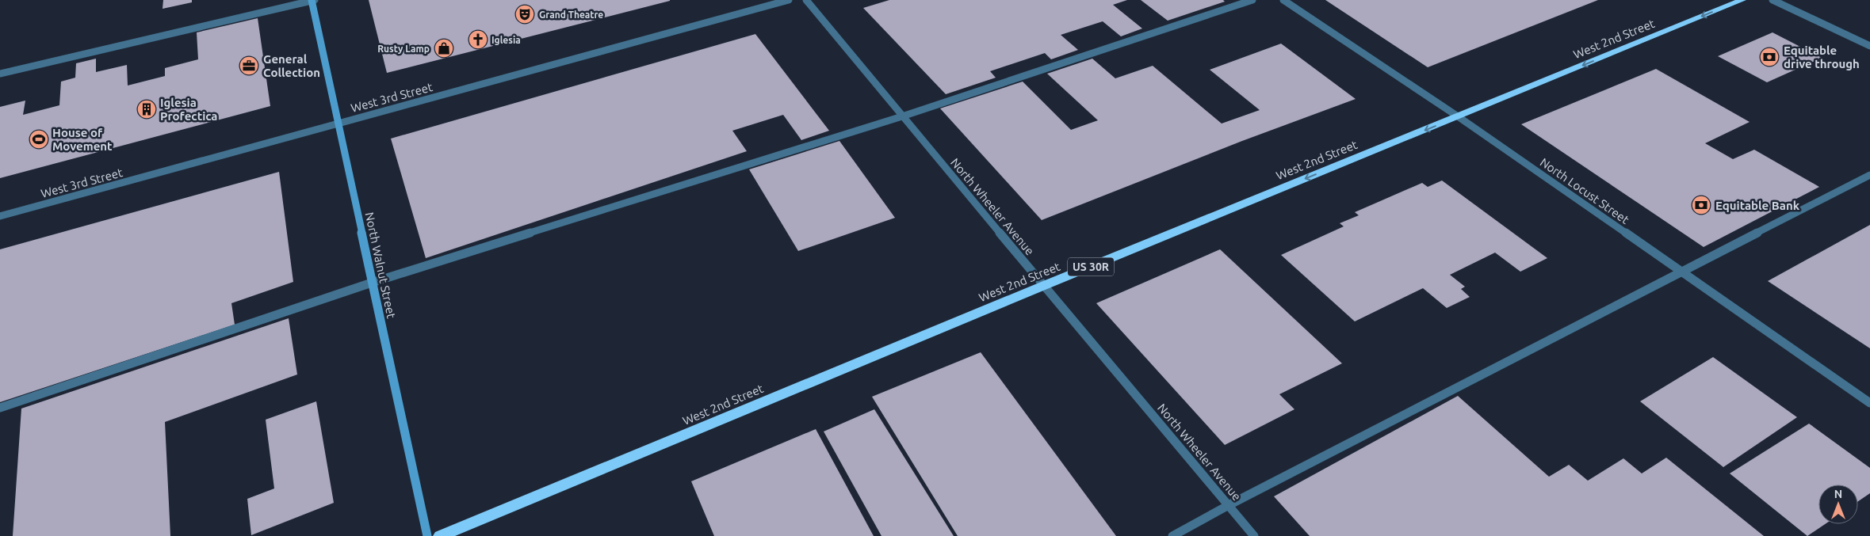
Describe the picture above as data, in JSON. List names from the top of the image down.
{
  "streets": {
    "highway": ["West 2nd Street", "US 30R"],
    "main road": ["North Walnut Street"],
    "street": ["West 3rd Street", "North Locust Street", "North Wheeler Avenue"]
  },
  "crossings": [
    ["West 2nd Street", "North Locust Street"],
    ["West 2nd Street", "North Wheeler Avenue"],
    ["West 3rd Street", "North Walnut Street"]
  ],
  "one_way": ["West 2nd Street"],
  "places": {
    "theatre": ["Grand Theatre"],
    "church": ["Iglesia"],
    "shop": ["Rusty Lamp"],
    "bank": ["Equitable drive through", "Equitable Bank"],
    "office": ["General Collection"],
    "building": ["Iglesia Profectica"],
    "sports": ["House of Movement"]
  },
  "north": "top"
}
